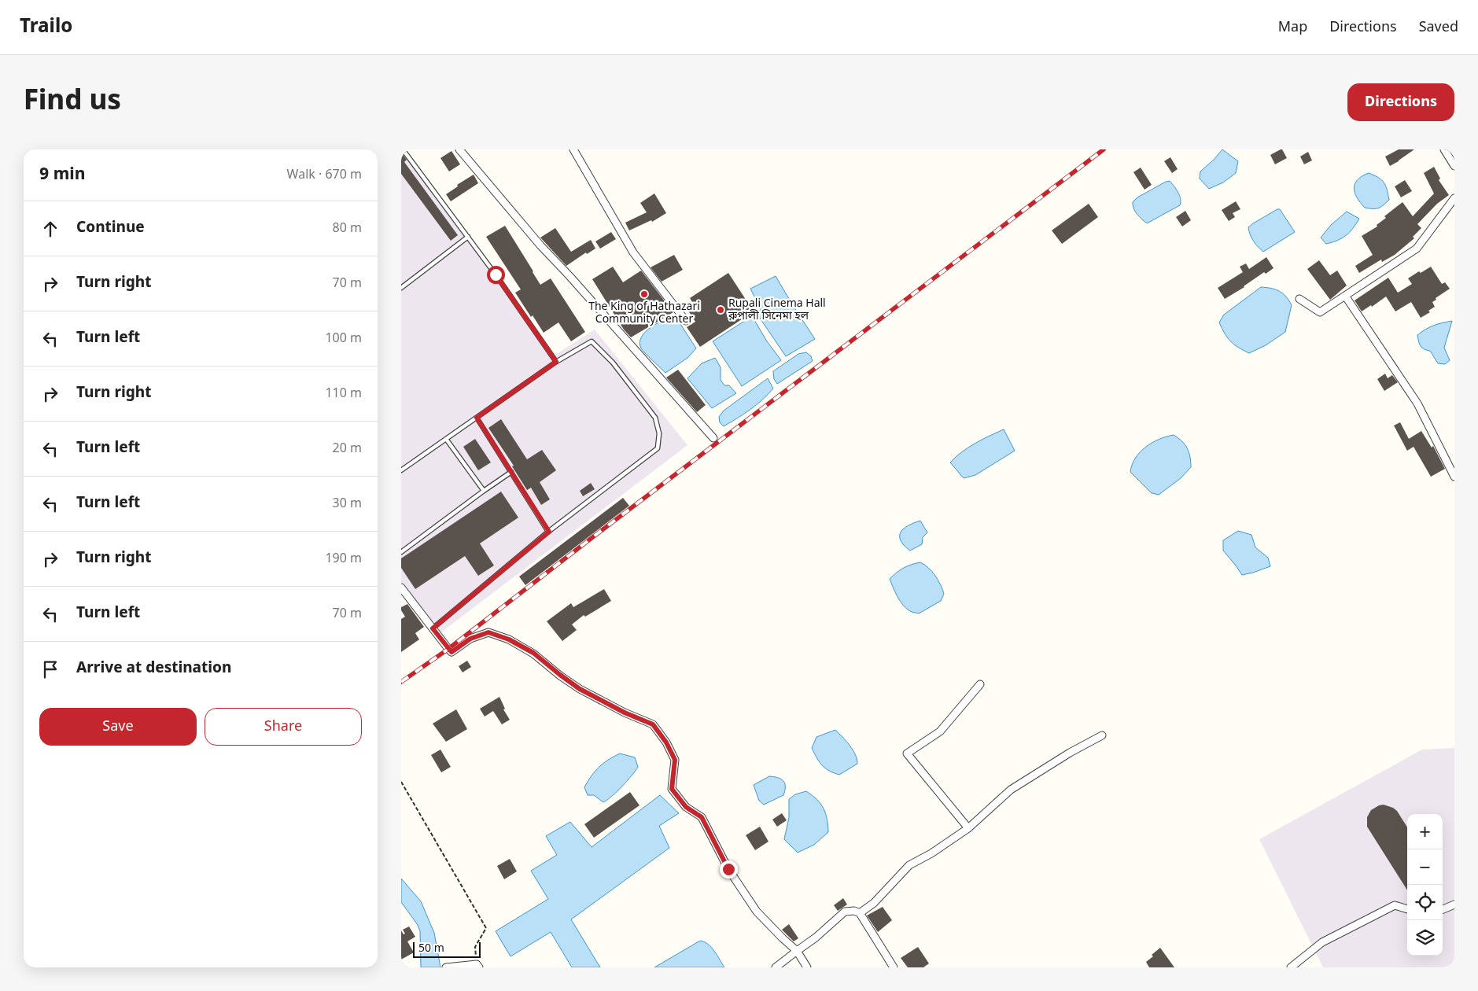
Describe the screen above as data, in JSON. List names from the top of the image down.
{
  "places": ["The King of Hathazari Community Center", "Rupali Cinema Hall রুপালী সিনেমা হল"],
  "scale_bar": "50 m",
  "page": {
    "header": "Trailo",
    "nav": ["Map", "Directions", "Saved"],
    "buttons": [
      "Directions",
      ["Save", "Share"]
    ],
    "title": "Find us",
    "heading": ["9 min", "Walk · 670 m"],
    "list": [
      ["Continue", "80 m"],
      ["Turn right", "70 m"],
      ["Turn left", "100 m"],
      ["Turn right", "110 m"],
      ["Turn left", "20 m"],
      ["Turn left", "30 m"],
      ["Turn right", "190 m"],
      ["Turn left", "70 m"],
      "Arrive at destination"
    ],
    "map_buttons": ["+", "−"],
    "scale": "50 m"
  }
}
